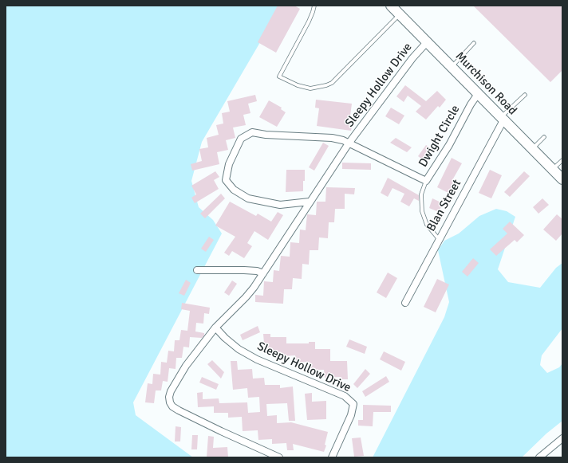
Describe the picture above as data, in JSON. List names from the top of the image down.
{
  "streets": {
    "main road": ["Murchison Road"],
    "street": ["Sleepy Hollow Drive", "Dwight Circle", "Blan Street"]
  },
  "crossings": [
    ["Murchison Road", "Sleepy Hollow Drive"],
    ["Murchison Road", "Dwight Circle"],
    ["Murchison Road", "Blan Street"],
    ["Sleepy Hollow Drive", "Dwight Circle"]
  ]
}
